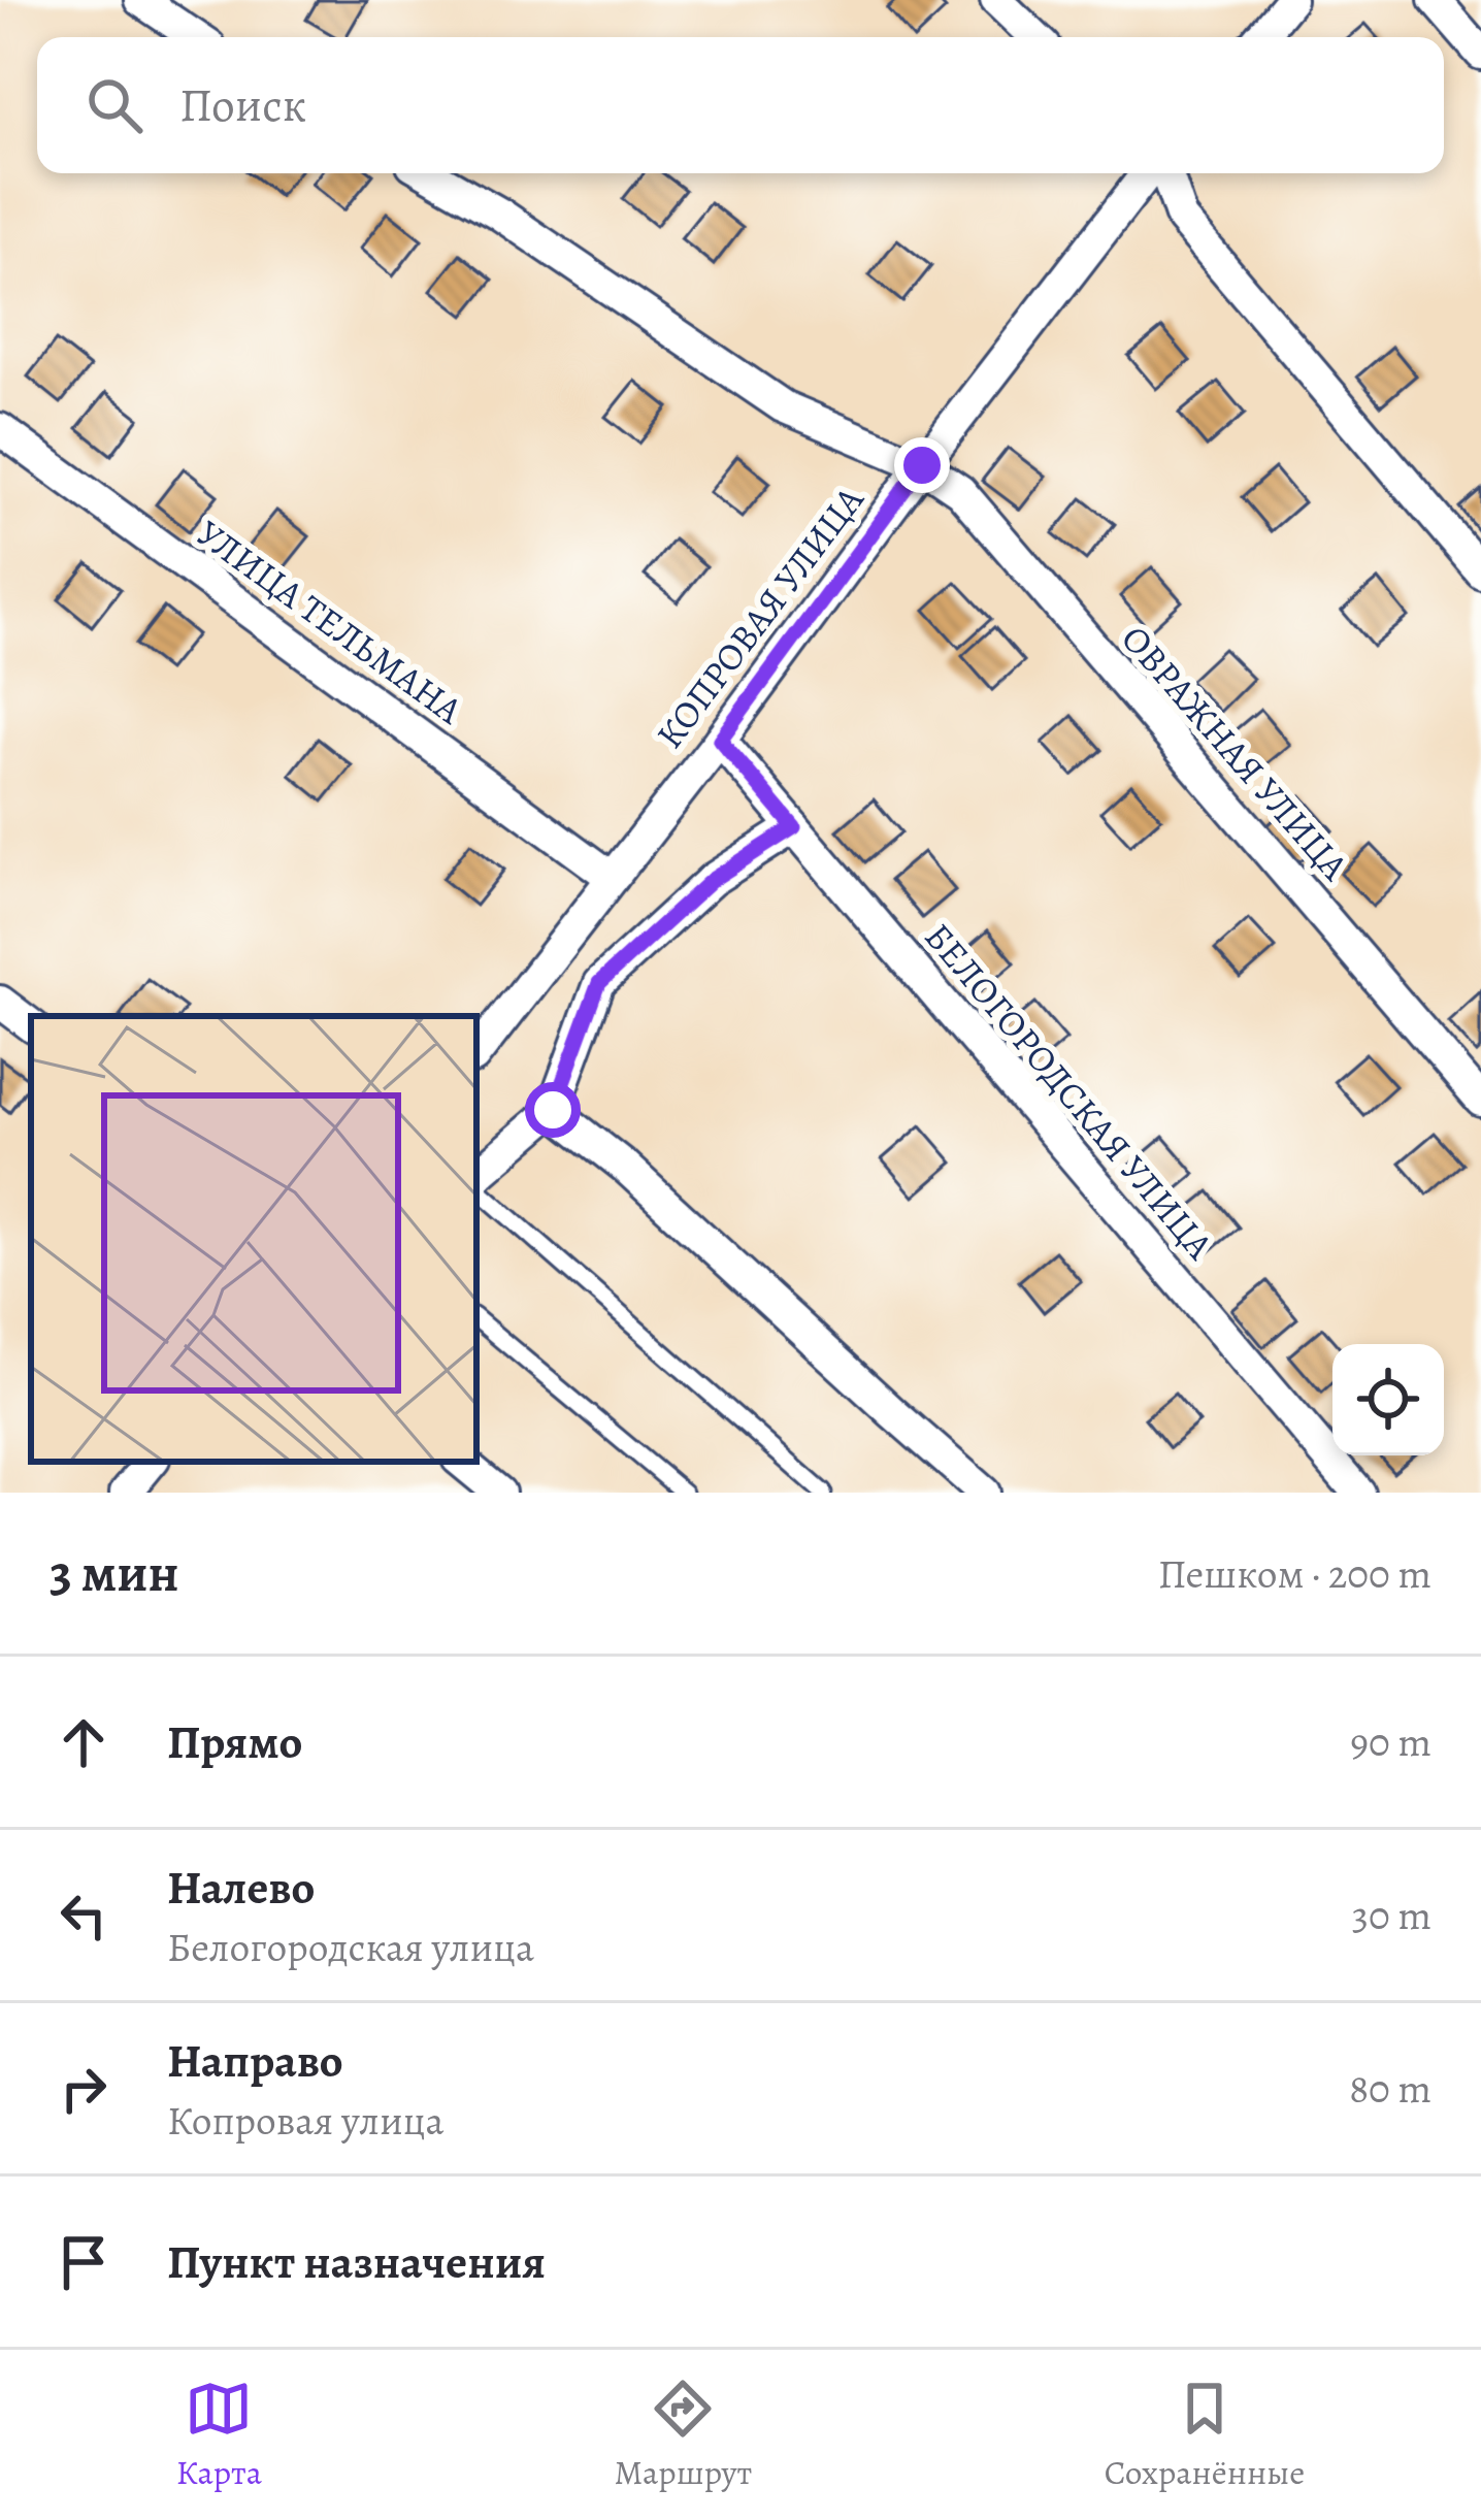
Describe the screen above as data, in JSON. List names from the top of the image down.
{
  "streets": {
    "street": [
      "КОПРОВАЯ УЛИЦА",
      "УЛИЦА ТЕЛЬМАНА",
      "ОВРАЖНАЯ УЛИЦА",
      "БЕЛОГОРОДСКАЯ УЛИЦА"
    ]
  },
  "crossings": [
    ["КОПРОВАЯ УЛИЦА", "УЛИЦА ТЕЛЬМАНА"],
    ["КОПРОВАЯ УЛИЦА", "ОВРАЖНАЯ УЛИЦА"],
    ["КОПРОВАЯ УЛИЦА", "БЕЛОГОРОДСКАЯ УЛИЦА"]
  ],
  "page": {
    "search": "Поиск",
    "heading": ["3 мин", "Пешком · 200 m"],
    "list": [
      ["Прямо", "90 m"],
      ["Налево", "Белогородская улица", "30 m"],
      ["Направо", "Копровая улица", "80 m"],
      "Пункт назначения"
    ],
    "nav": ["Карта", "Маршрут", "Сохранённые"]
  }
}
